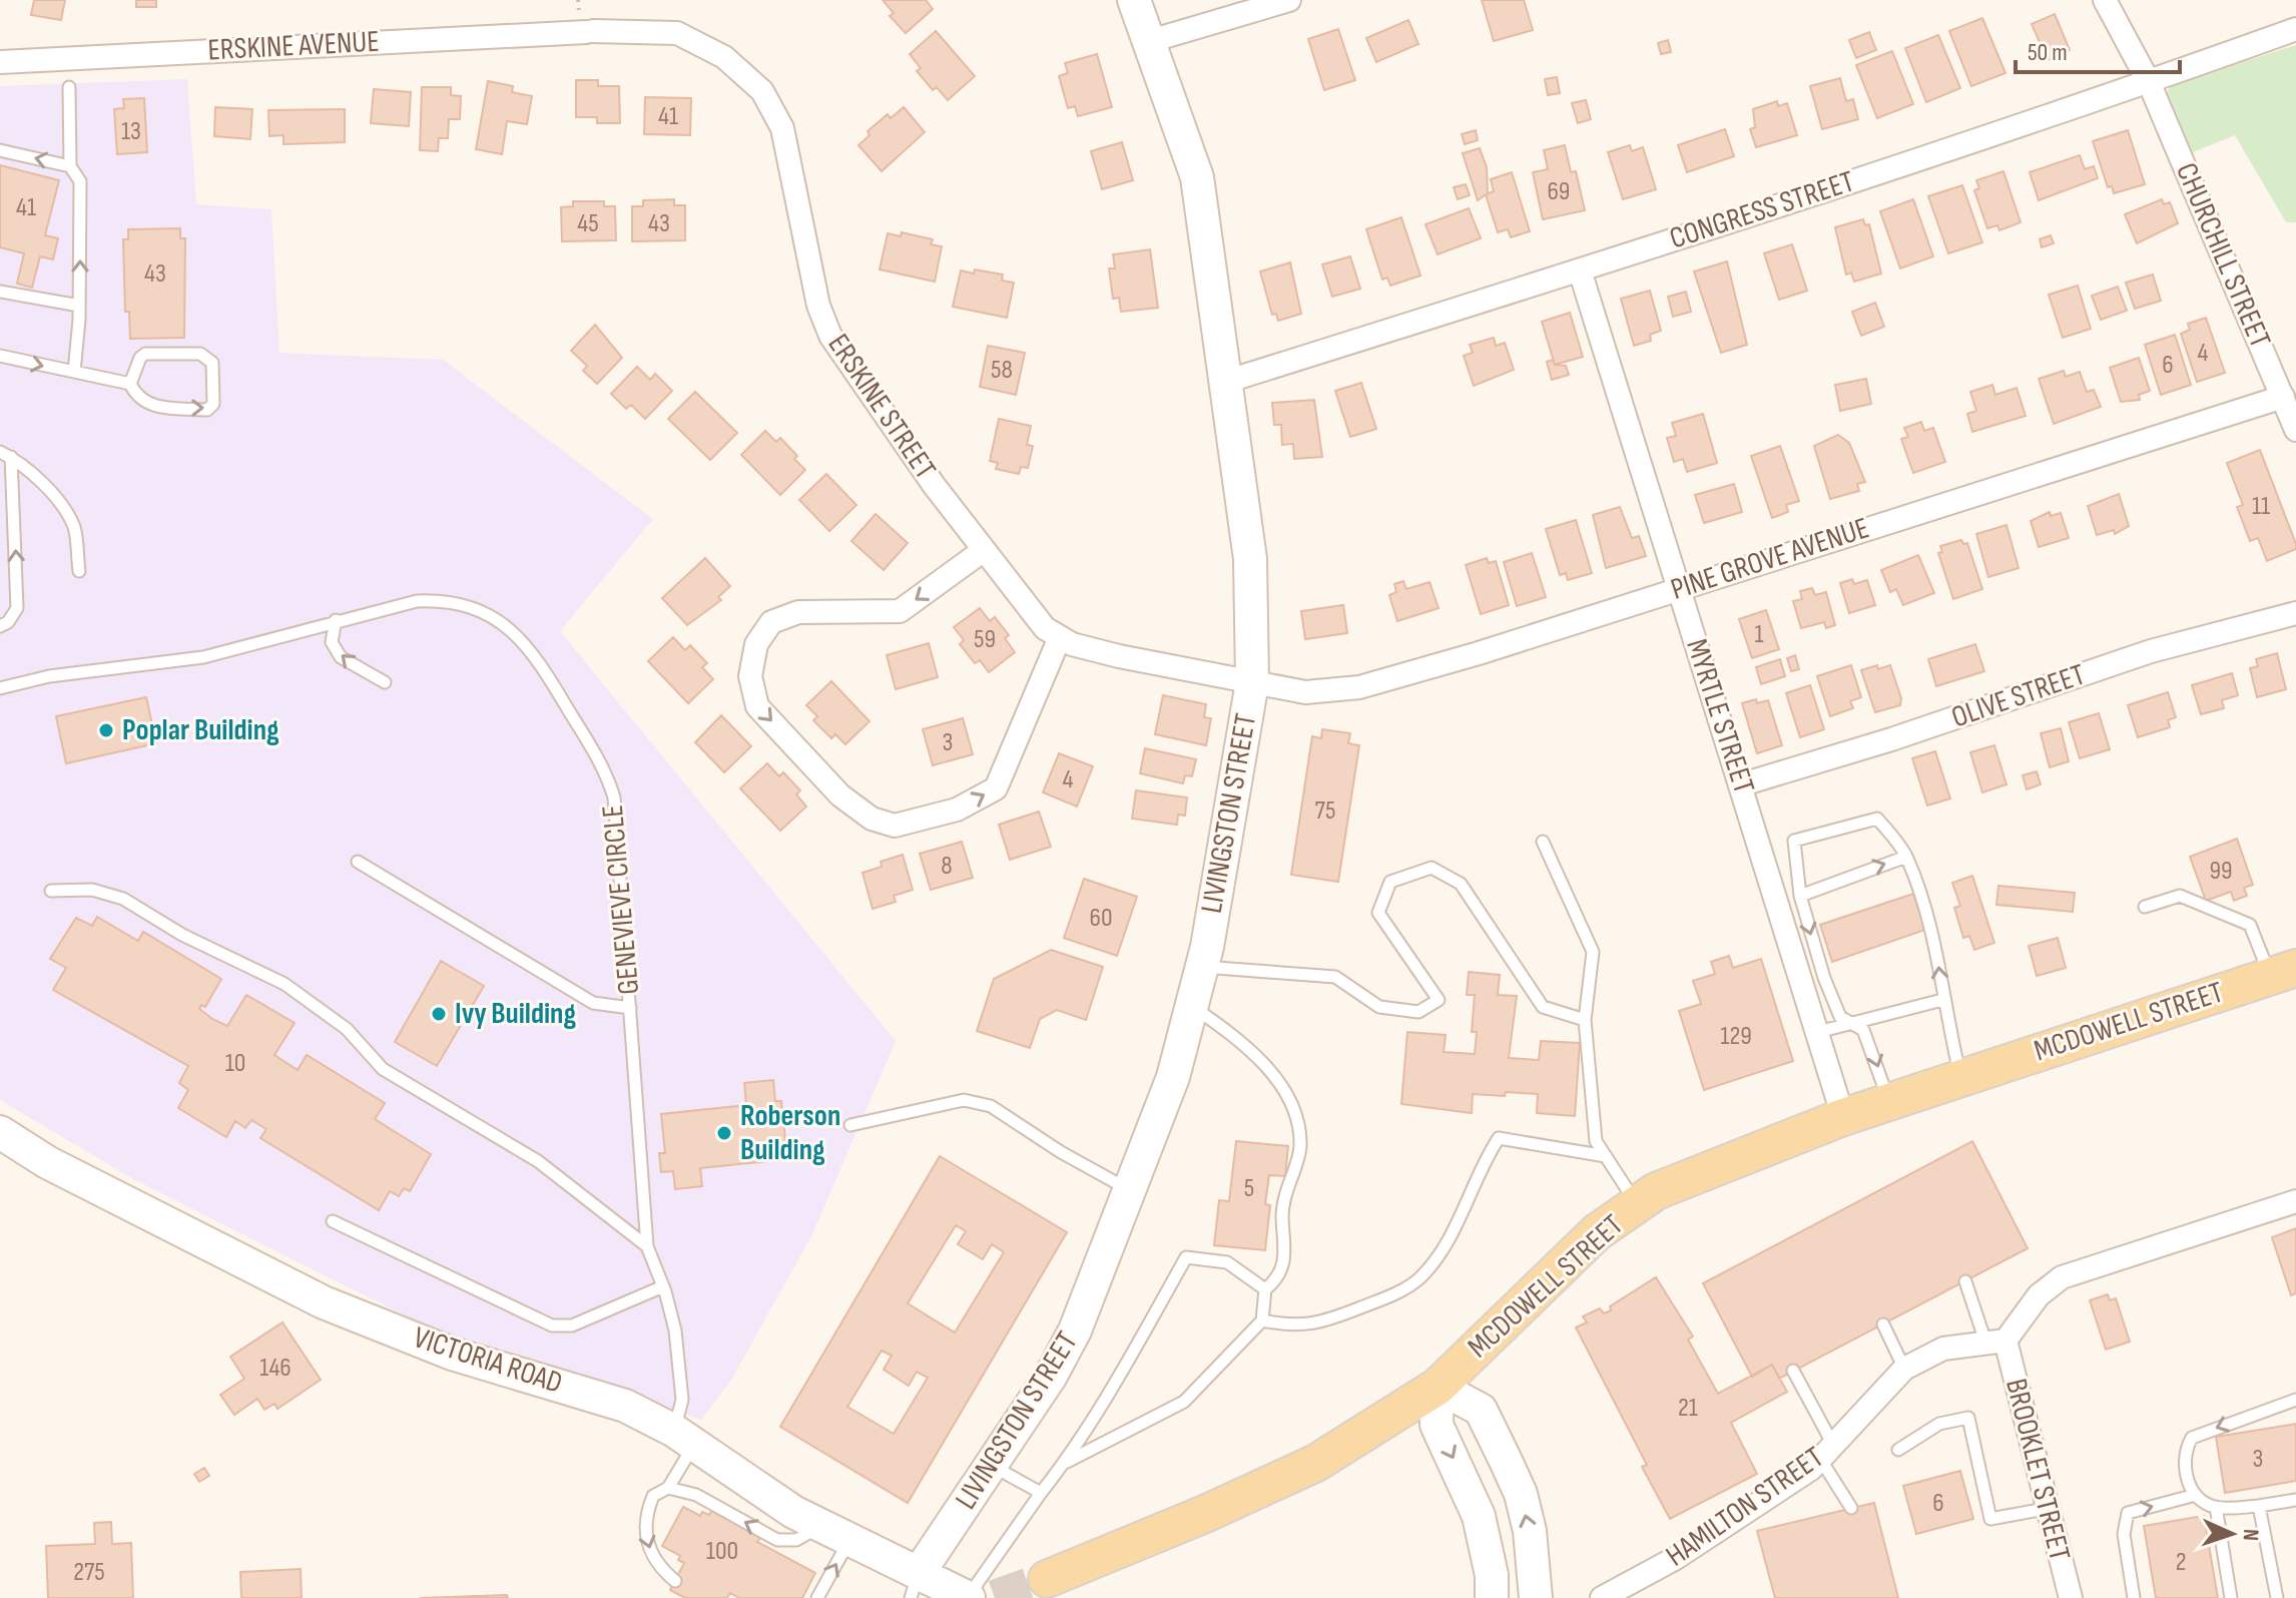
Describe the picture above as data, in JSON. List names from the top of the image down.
{
  "streets": {
    "main road": ["MCDOWELL STREET"],
    "street": [
      "ERSKINE AVENUE",
      "CONGRESS STREET",
      "CHURCHILL STREET",
      "ERSKINE STREET",
      "PINE GROVE AVENUE",
      "OLIVE STREET",
      "MYRTLE STREET",
      "LIVINGSTON STREET",
      "VICTORIA ROAD",
      "BROOKLET STREET",
      "HAMILTON STREET"
    ],
    "lane": ["GENEVIEVE CIRCLE"]
  },
  "crossings": [
    ["ERSKINE AVENUE", "ERSKINE STREET"],
    ["CONGRESS STREET", "CHURCHILL STREET"],
    ["CONGRESS STREET", "MYRTLE STREET"],
    ["CONGRESS STREET", "LIVINGSTON STREET"],
    ["CHURCHILL STREET", "PINE GROVE AVENUE"],
    ["ERSKINE STREET", "PINE GROVE AVENUE"],
    ["ERSKINE STREET", "LIVINGSTON STREET"],
    ["PINE GROVE AVENUE", "MYRTLE STREET"],
    ["PINE GROVE AVENUE", "LIVINGSTON STREET"],
    ["OLIVE STREET", "MYRTLE STREET"],
    ["MYRTLE STREET", "MCDOWELL STREET"],
    ["LIVINGSTON STREET", "VICTORIA ROAD"],
    ["BROOKLET STREET", "HAMILTON STREET"]
  ],
  "places": ["Poplar Building", "Ivy Building", "Roberson Building"],
  "house_numbers": [
    "41",
    "13",
    "69",
    "41",
    "45",
    "43",
    "43",
    "4",
    "6",
    "58",
    "11",
    "1",
    "59",
    "3",
    "4",
    "75",
    "8",
    "99",
    "60",
    "129",
    "10",
    "5",
    "146",
    "21",
    "3",
    "6",
    "100",
    "2",
    "275"
  ],
  "scale_bar": "50 m",
  "north": "right"
}
